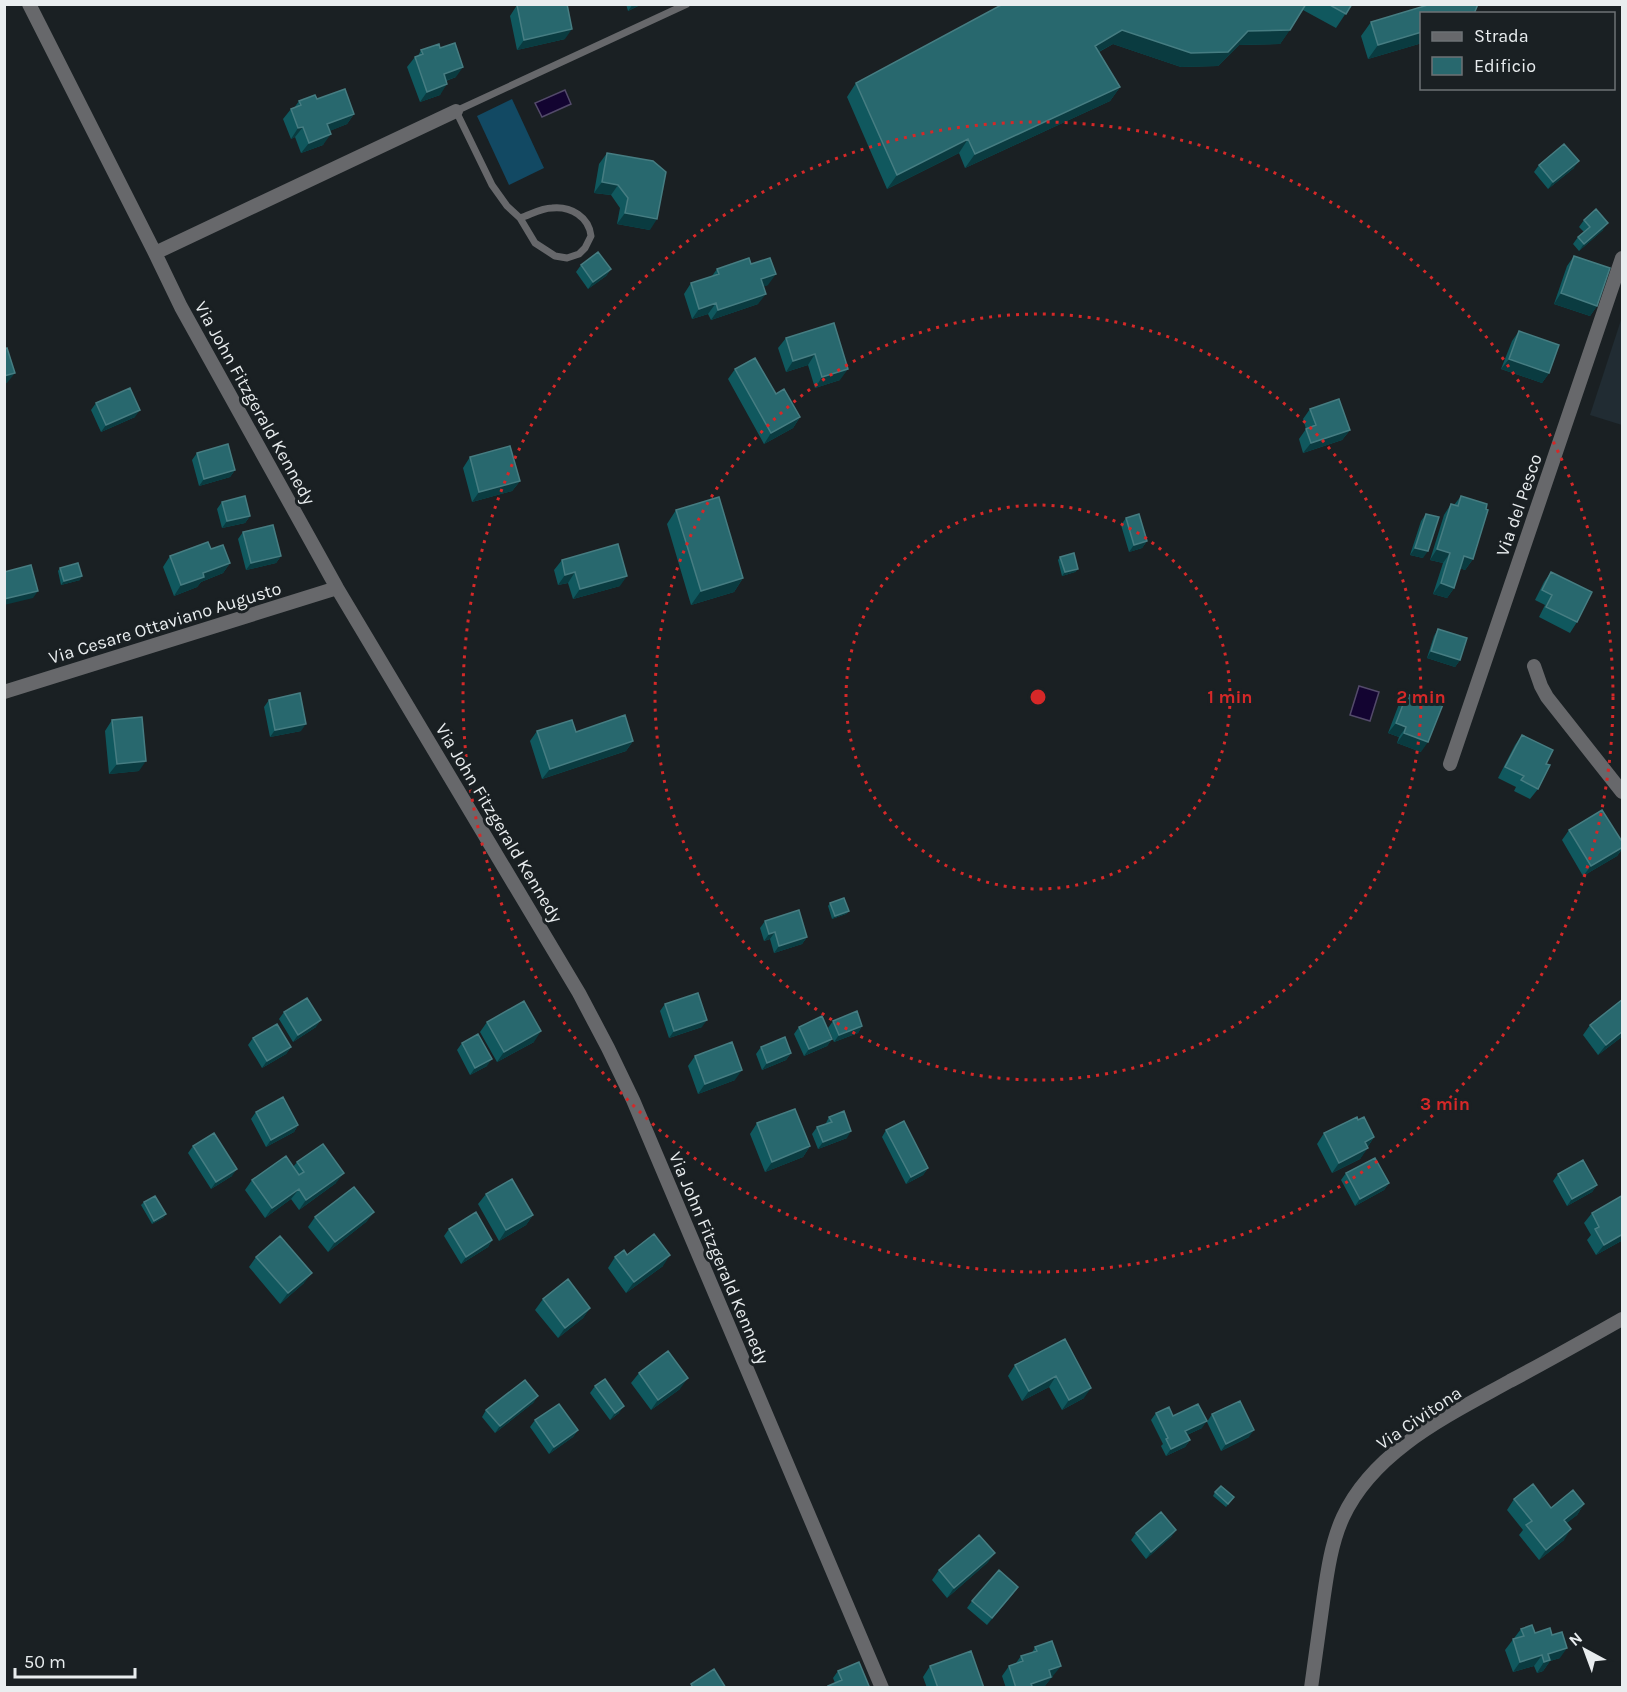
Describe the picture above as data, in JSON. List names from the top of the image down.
{
  "streets": {
    "street": [
      "Via John Fitzgerald Kennedy",
      "Via del Pesco",
      "Via Cesare Ottaviano Augusto",
      "Via Civitona"
    ]
  },
  "crossings": [
    ["Via John Fitzgerald Kennedy", "Via Cesare Ottaviano Augusto"]
  ],
  "legend": ["Strada", "Edificio"],
  "scale_bar": "50 m",
  "north": "top left",
  "rings": ["1 min", "2 min", "3 min"]
}
